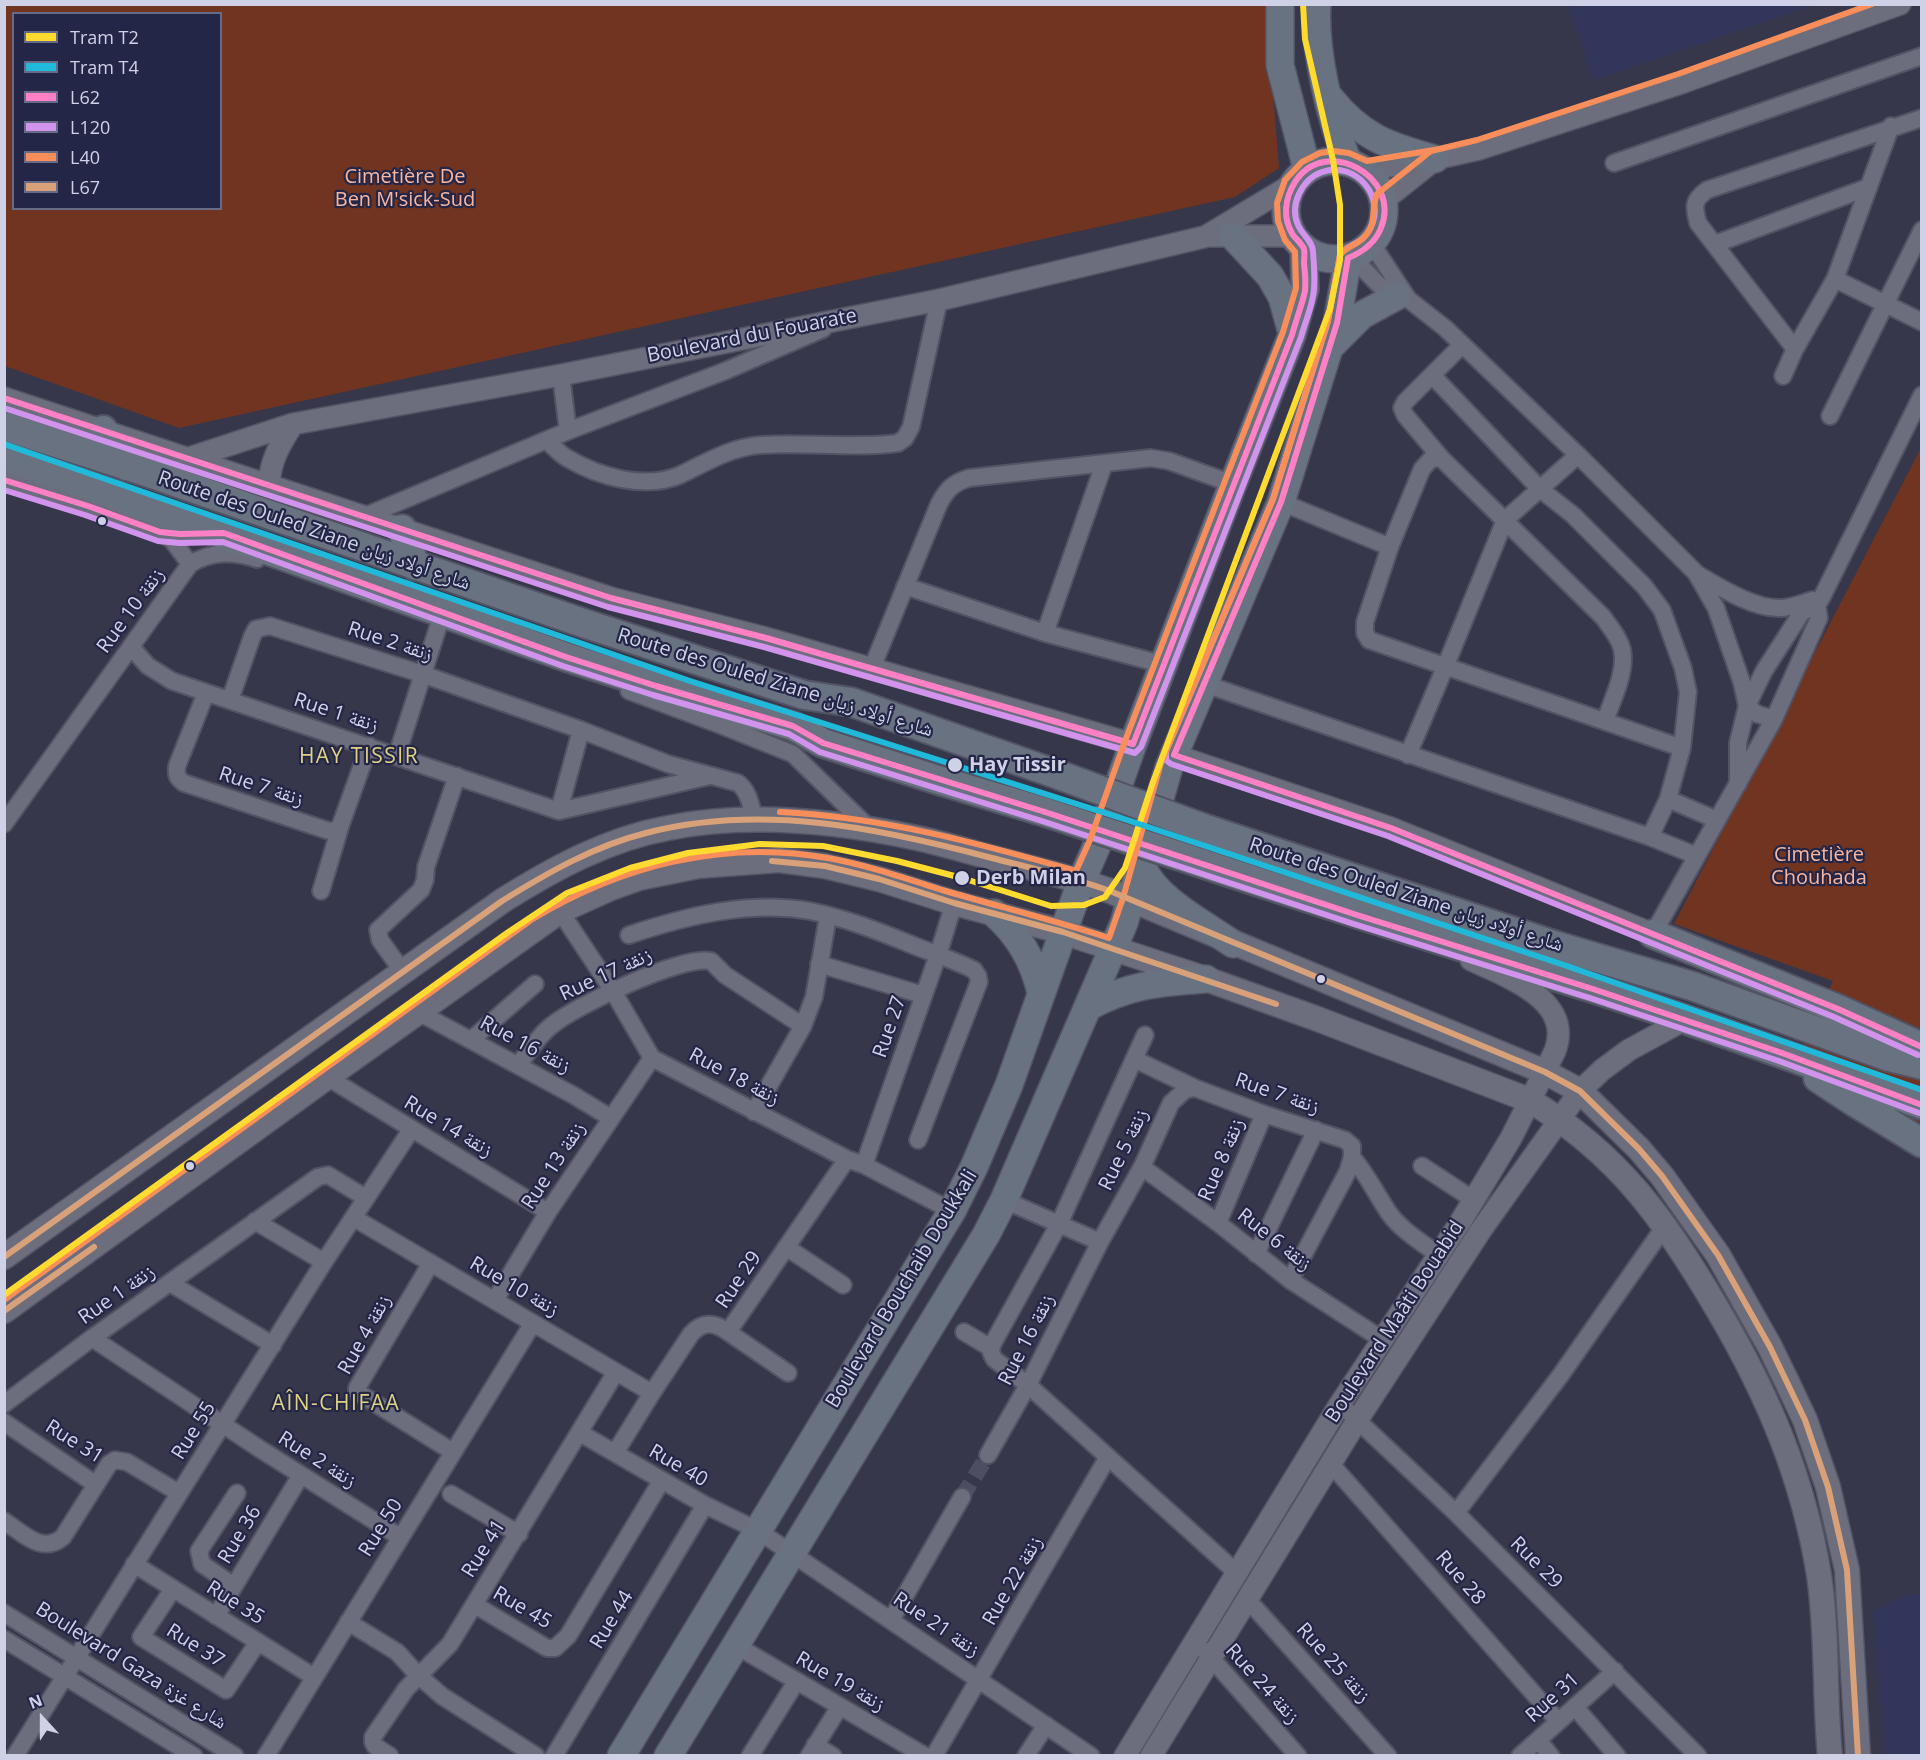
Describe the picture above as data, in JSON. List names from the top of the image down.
{
  "streets": {
    "highway": ["Route des Ouled Ziane شارع أولاد زيان"],
    "main road": ["Boulevard Bouchaib Doukkali"],
    "street": [
      "Boulevard du Fouarate",
      "Rue 10 زنقة",
      "Rue 2 زنقة",
      "Rue 1 زنقة",
      "Rue 7 زنقة",
      "Rue 17 زنقة",
      "Rue 27",
      "Rue 16 زنقة",
      "Rue 18 زنقة",
      "Rue 14 زنقة",
      "Rue 5 زنقة",
      "Rue 8 زنقة",
      "Rue 13 زنقة",
      "Rue 6 زنقة",
      "Rue 29",
      "Boulevard Maâti Bouabid",
      "Rue 4 زنقة",
      "Rue 55",
      "Rue 31",
      "Rue 40",
      "Rue 50",
      "Rue 36",
      "Rue 41",
      "Rue 28",
      "Rue 22 زنقة",
      "Rue 35",
      "Rue 45",
      "Rue 44",
      "Rue 21 زنقة",
      "Rue 37",
      "Rue 25 زنقة",
      "Boulevard Gaza شارع غزة",
      "Rue 19 زنقة",
      "Rue 24 زنقة"
    ]
  },
  "crossings": [
    ["Boulevard du Fouarate", "Boulevard Bouchaib Doukkali"],
    ["Route des Ouled Ziane شارع أولاد زيان", "Boulevard Maâti Bouabid"],
    ["Rue 10 زنقة", "Rue 1 زنقة"],
    ["Rue 10 زنقة", "Rue 13 زنقة"],
    ["Rue 10 زنقة", "Rue 29"],
    ["Rue 10 زنقة", "Rue 4 زنقة"],
    ["Rue 10 زنقة", "Rue 55"],
    ["Rue 10 زنقة", "Rue 50"],
    ["Rue 10 زنقة", "Rue 41"],
    ["Rue 2 زنقة", "Rue 1 زنقة"],
    ["Rue 2 زنقة", "Rue 55"],
    ["Rue 2 زنقة", "Rue 50"],
    ["Rue 2 زنقة", "Rue 36"],
    ["Rue 1 زنقة", "Rue 7 زنقة"],
    ["Rue 1 زنقة", "Rue 55"],
    ["Rue 7 زنقة", "Rue 5 زنقة"],
    ["Rue 7 زنقة", "Rue 8 زنقة"],
    ["Rue 17 زنقة", "Rue 16 زنقة"],
    ["Rue 27", "Rue 18 زنقة"],
    ["Rue 16 زنقة", "Rue 5 زنقة"],
    ["Rue 16 زنقة", "Rue 13 زنقة"],
    ["Rue 18 زنقة", "Rue 13 زنقة"],
    ["Rue 18 زنقة", "Rue 29"],
    ["Rue 18 زنقة", "Boulevard Bouchaib Doukkali"],
    ["Rue 14 زنقة", "Rue 13 زنقة"],
    ["Rue 14 زنقة", "Rue 55"],
    ["Rue 5 زنقة", "Rue 6 زنقة"],
    ["Rue 8 زنقة", "Rue 6 زنقة"],
    ["Rue 6 زنقة", "Boulevard Maâti Bouabid"],
    ["Rue 29", "Boulevard Maâti Bouabid"],
    ["Rue 29", "Rue 31"],
    ["Rue 29", "Rue 40"],
    ["Boulevard Bouchaib Doukkali", "Rue 40"],
    ["Boulevard Bouchaib Doukkali", "Rue 21 زنقة"],
    ["Boulevard Bouchaib Doukkali", "Rue 19 زنقة"],
    ["Boulevard Maâti Bouabid", "Rue 28"],
    ["Boulevard Maâti Bouabid", "Rue 25 زنقة"],
    ["Boulevard Maâti Bouabid", "Rue 24 زنقة"],
    ["Rue 4 زنقة", "Rue 50"],
    ["Rue 55", "Rue 31"],
    ["Rue 55", "Rue 35"],
    ["Rue 55", "Boulevard Gaza شارع غزة"],
    ["Rue 31", "Rue 28"],
    ["Rue 40", "Rue 41"],
    ["Rue 40", "Rue 44"],
    ["Rue 40", "Rue 21 زنقة"],
    ["Rue 50", "Rue 35"],
    ["Rue 36", "Rue 35"],
    ["Rue 41", "Rue 45"],
    ["Rue 22 زنقة", "Rue 21 زنقة"],
    ["Rue 35", "Rue 37"],
    ["Rue 45", "Rue 44"]
  ],
  "districts": ["HAY TISSIR", "AÎN-CHIFAA"],
  "parks": ["Cimetière De Ben M'sick-Sud", "Cimetière Chouhada"],
  "places": ["Hay Tissir", "Derb Milan"],
  "lines": [
    "tram line T2",
    "transit line L40",
    "transit line L62",
    "transit line L120",
    "tram line T4",
    "transit line L67"
  ],
  "legend": [
    "Tram T2",
    "Tram T4",
    "L62",
    "L120",
    "L40",
    "L67"
  ],
  "north": "top"
}
